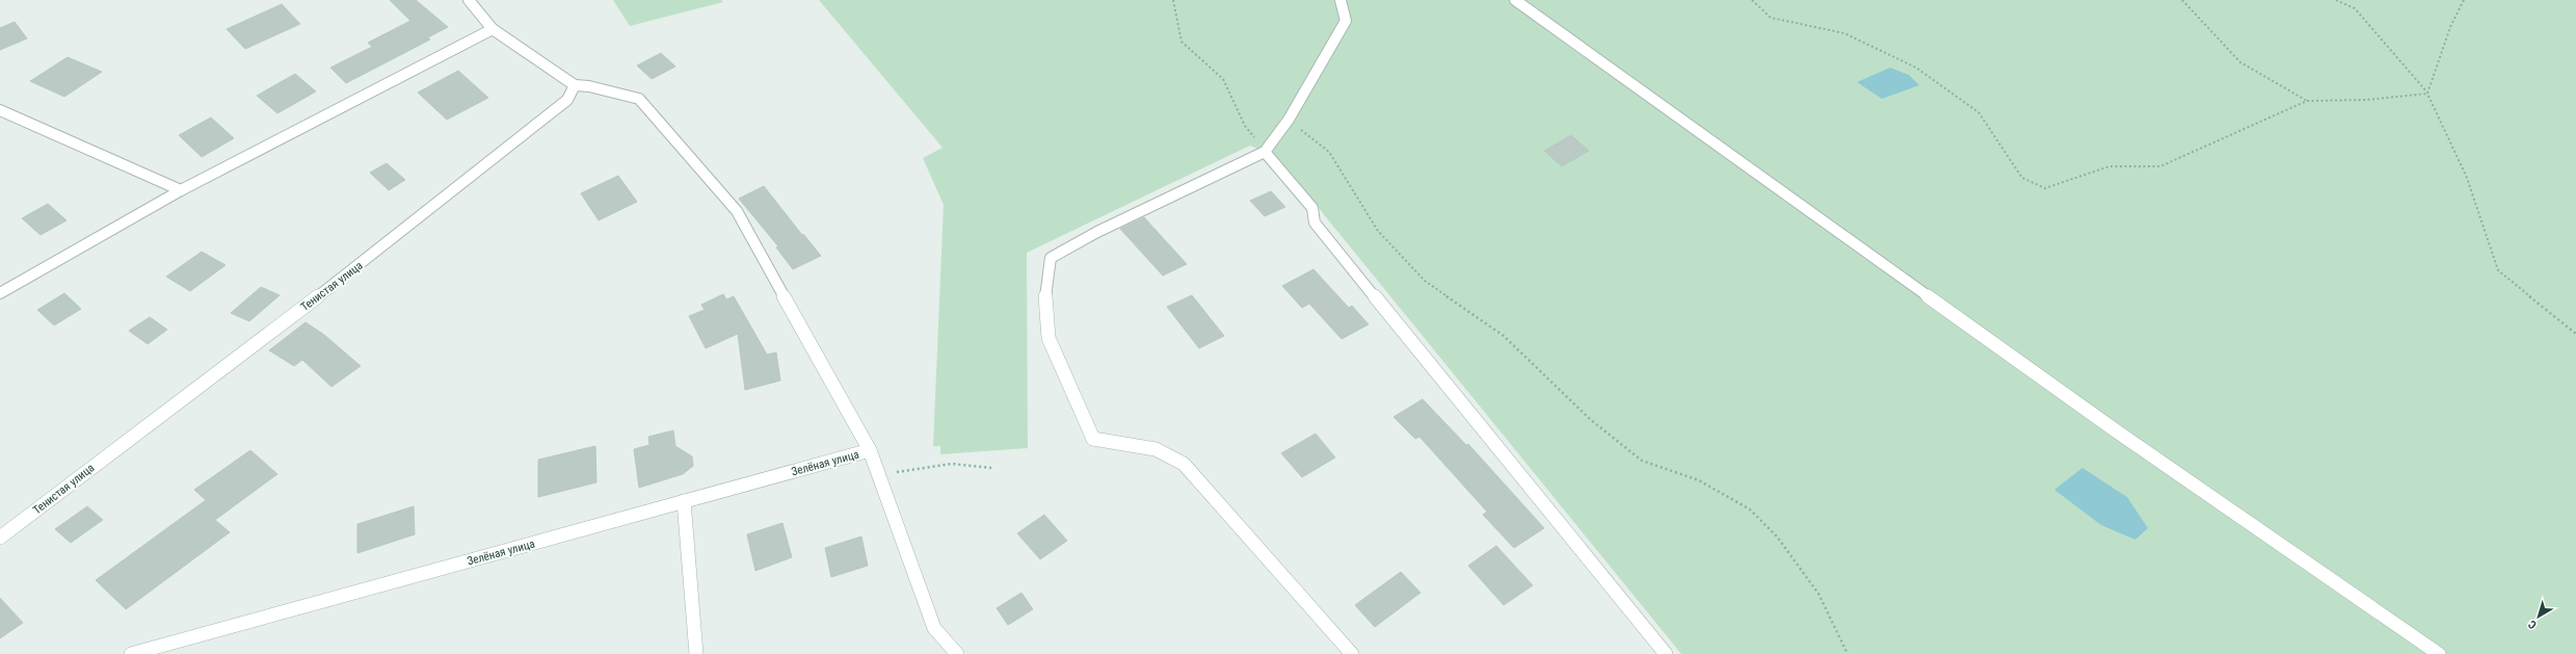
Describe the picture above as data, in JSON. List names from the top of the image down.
{
  "streets": {
    "street": ["Тенистая улица", "Зелёная улица"]
  },
  "north": "bottom left"
}
